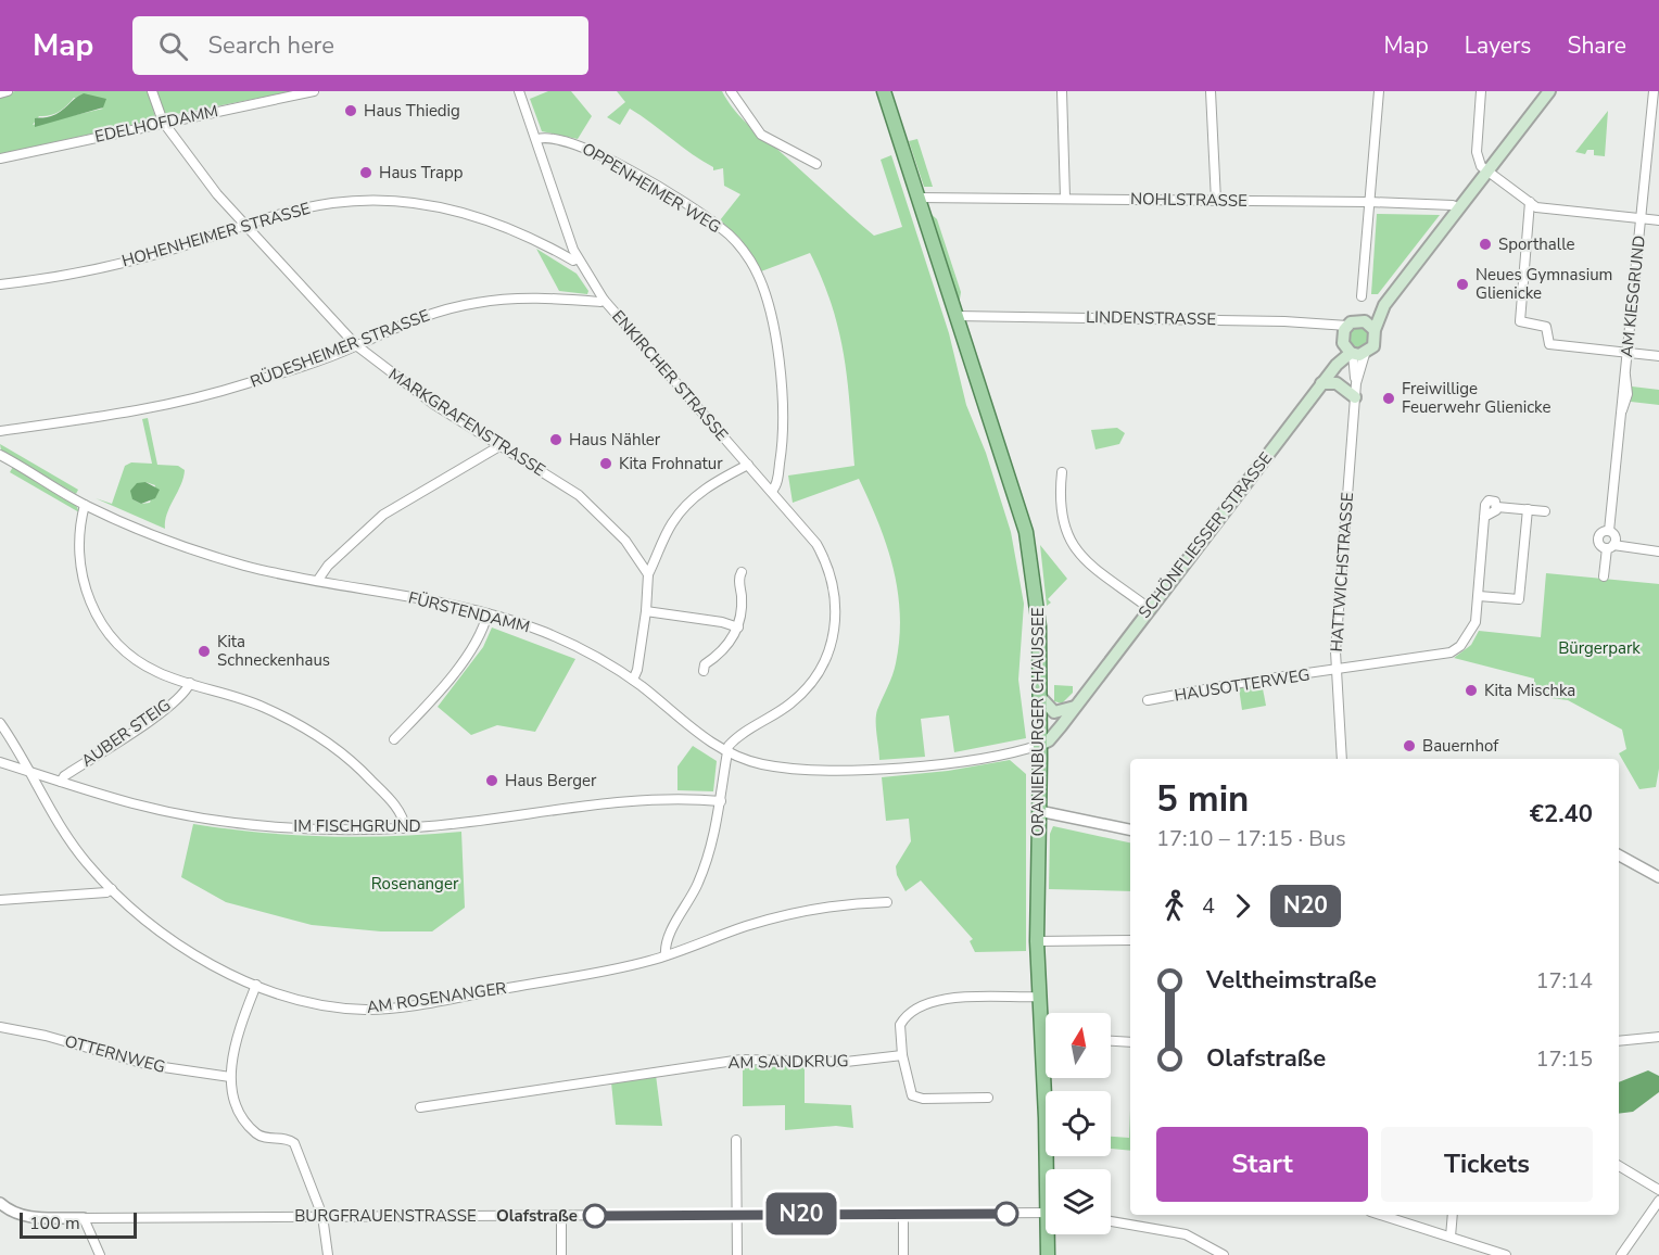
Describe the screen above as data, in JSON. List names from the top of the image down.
{
  "streets": {
    "main road": ["SCHÖNFLIESSER STRASSE", "ORANIENBURGER CHAUSSEE"],
    "street": [
      "EDELHOFDAMM",
      "OPPENHEIMER WEG",
      "NOHLSTRASSE",
      "HOHENHEIMER STRASSE",
      "AM KIESGRUND",
      "LINDENSTRASSE",
      "RÜDESHEIMER STRASSE",
      "ENKIRCHER STRASSE",
      "MARKGRAFENSTRASSE",
      "HATTWICHSTRASSE",
      "FÜRSTENDAMM",
      "HAUSOTTERWEG",
      "AUBER STEIG",
      "IM FISCHGRUND",
      "AM ROSENANGER",
      "OTTERNWEG",
      "AM SANDKRUG",
      "BURGFRAUENSTRASSE"
    ]
  },
  "crossings": [
    ["EDELHOFDAMM", "MARKGRAFENSTRASSE"],
    ["OPPENHEIMER WEG", "ENKIRCHER STRASSE"],
    ["NOHLSTRASSE", "ORANIENBURGER CHAUSSEE"],
    ["HOHENHEIMER STRASSE", "ENKIRCHER STRASSE"],
    ["HOHENHEIMER STRASSE", "MARKGRAFENSTRASSE"],
    ["LINDENSTRASSE", "SCHÖNFLIESSER STRASSE"],
    ["LINDENSTRASSE", "HATTWICHSTRASSE"],
    ["LINDENSTRASSE", "ORANIENBURGER CHAUSSEE"],
    ["RÜDESHEIMER STRASSE", "ENKIRCHER STRASSE"],
    ["RÜDESHEIMER STRASSE", "MARKGRAFENSTRASSE"],
    ["ENKIRCHER STRASSE", "FÜRSTENDAMM"],
    ["SCHÖNFLIESSER STRASSE", "HATTWICHSTRASSE"],
    ["SCHÖNFLIESSER STRASSE", "FÜRSTENDAMM"],
    ["SCHÖNFLIESSER STRASSE", "ORANIENBURGER CHAUSSEE"],
    ["HATTWICHSTRASSE", "HAUSOTTERWEG"],
    ["FÜRSTENDAMM", "ORANIENBURGER CHAUSSEE"],
    ["AUBER STEIG", "IM FISCHGRUND"],
    ["IM FISCHGRUND", "AM ROSENANGER"]
  ],
  "parks": ["Bürgerpark", "Rosenanger"],
  "places": [
    "Haus Thiedig",
    "Haus Trapp",
    "Sporthalle",
    "Neues Gymnasium Glienicke",
    "Freiwillige Feuerwehr Glienicke",
    "Haus Nähler",
    "Kita Frohnatur",
    "Kita Schneckenhaus",
    "Kita Mischka",
    "Bauernhof",
    "Haus Berger",
    "Olafstraße"
  ],
  "lines": ["bus line N20"],
  "scale_bar": "100 m",
  "north": "top",
  "page": {
    "header": "Map",
    "search": "Search here",
    "nav": ["Map", "Layers", "Share"],
    "on_map": "N20",
    "heading": ["5 min", "17:10 – 17:15 · Bus", "€2.40"],
    "legs": ["4", "N20"],
    "list": [
      {
        "name": "Veltheimstraße",
        "value": "17:14"
      },
      {
        "name": "Olafstraße",
        "value": "17:15"
      }
    ],
    "buttons": ["Start", "Tickets"],
    "scale": "100 m"
  }
}
